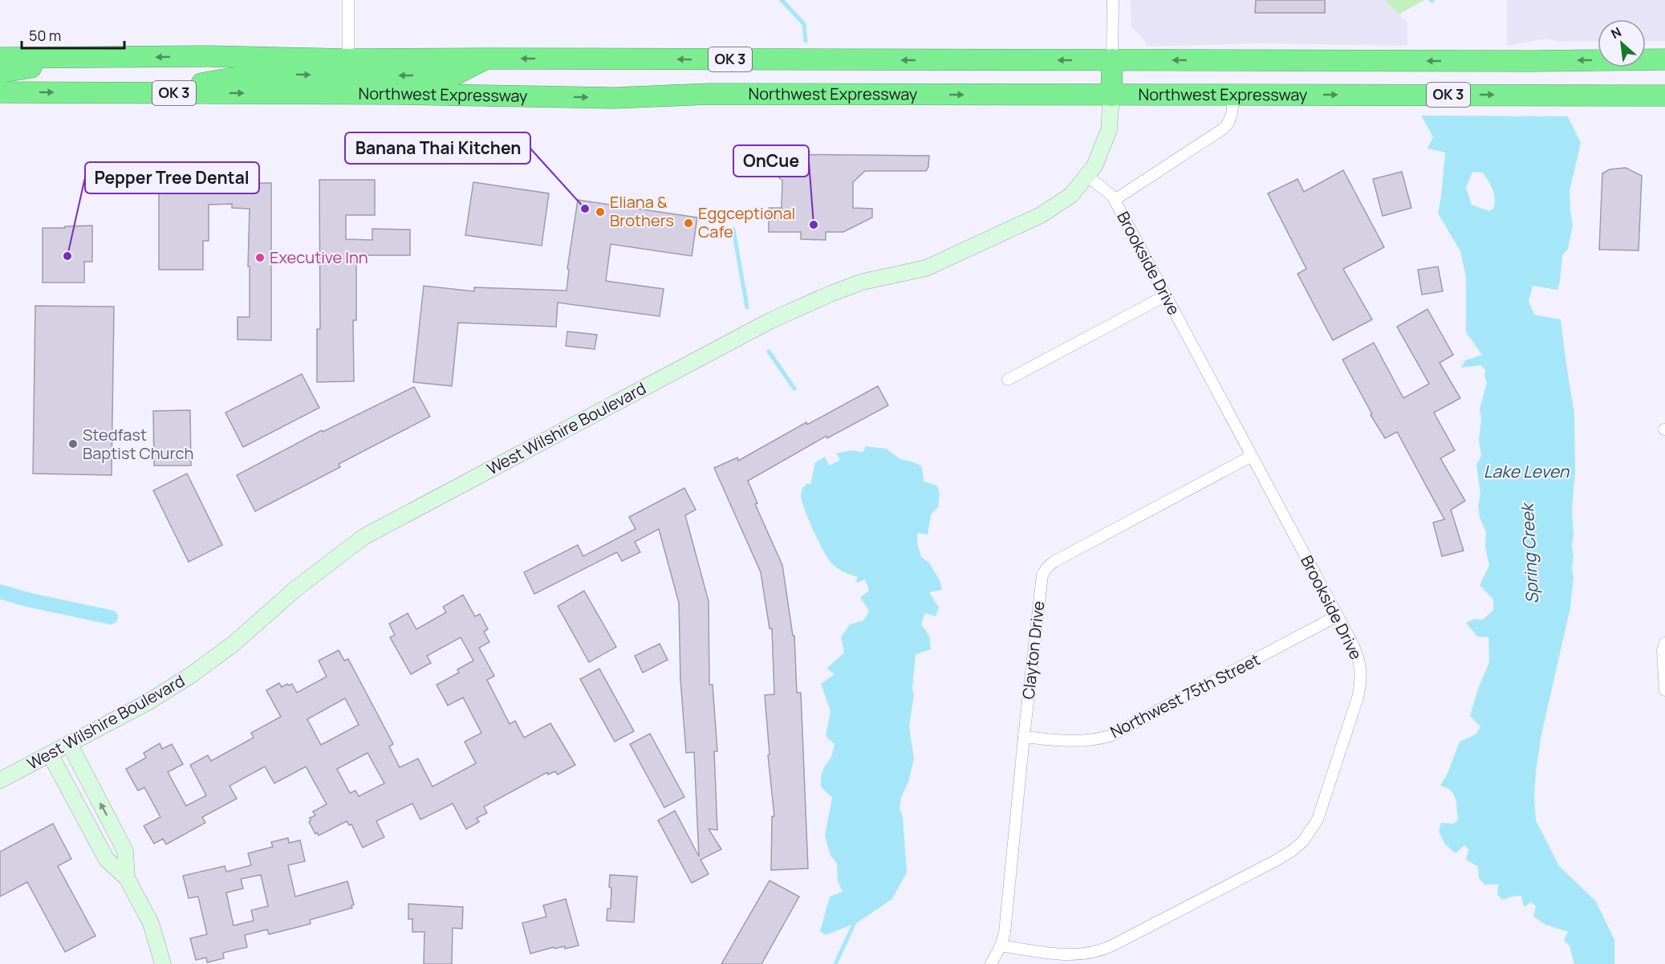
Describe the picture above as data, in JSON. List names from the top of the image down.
{
  "streets": {
    "highway": ["OK 3", "Northwest Expressway"],
    "main road": ["West Wilshire Boulevard"],
    "street": ["Brookside Drive", "Clayton Drive", "Northwest 75th Street"]
  },
  "crossings": [
    ["Northwest Expressway", "West Wilshire Boulevard"],
    ["Brookside Drive", "West Wilshire Boulevard"],
    ["Brookside Drive", "Clayton Drive"],
    ["Brookside Drive", "Northwest 75th Street"],
    ["Clayton Drive", "Northwest 75th Street"]
  ],
  "water": ["Lake Leven", "Spring Creek"],
  "places": [
    "Banana Thai Kitchen",
    "Eliana & Brothers",
    "Eggceptional Cafe",
    "OnCue",
    "Pepper Tree Dental",
    "Executive Inn",
    "Stedfast Baptist Church"
  ],
  "scale_bar": "50 m",
  "north": "top left"
}
